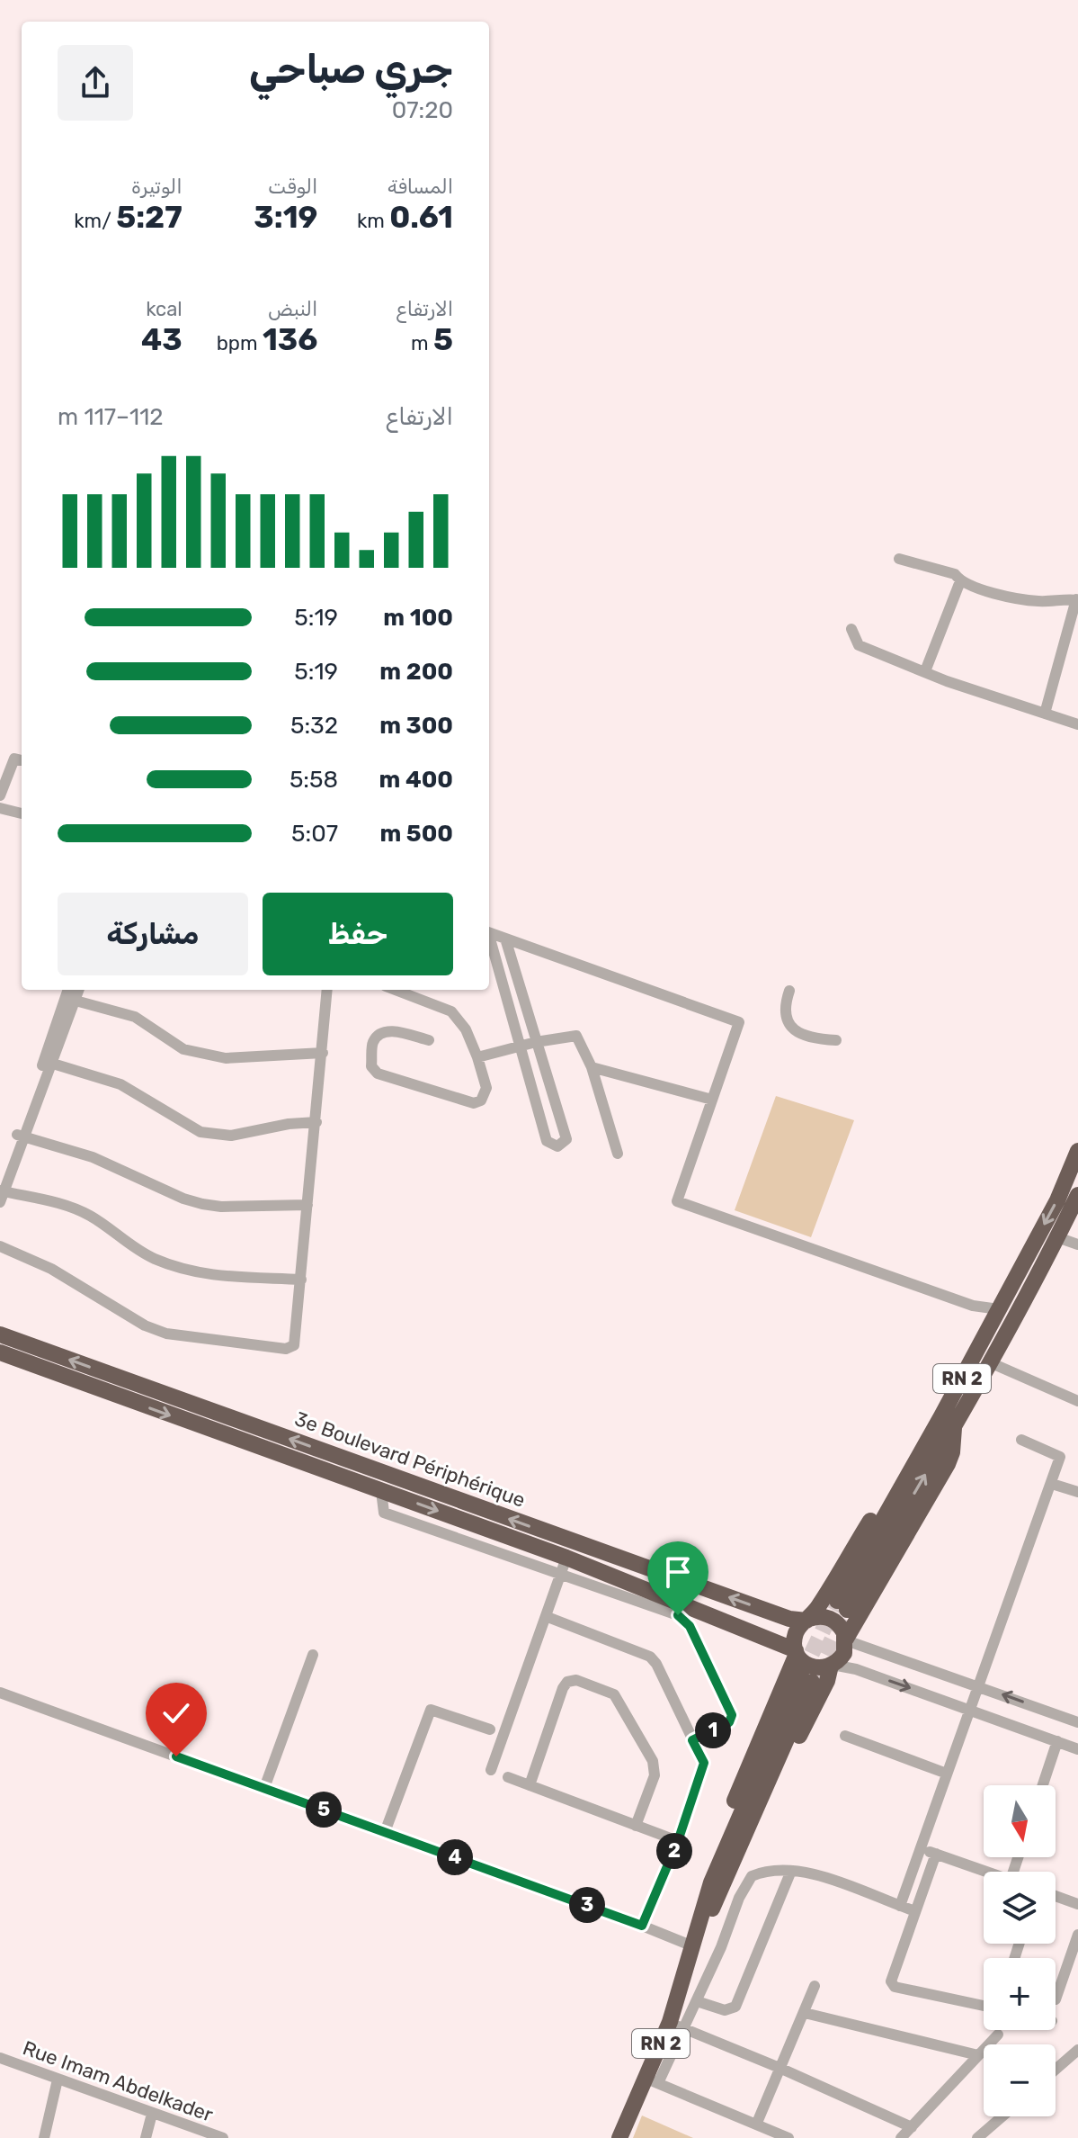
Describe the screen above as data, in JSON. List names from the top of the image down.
{
  "streets": {
    "highway": ["RN 2", "3e Boulevard Périphérique"],
    "street": ["Rue Imam Abdelkader"]
  },
  "north": "bottom",
  "page": {
    "heading": ["جري صباحي", "07:20"],
    "stats": [
      ["المسافة", "0.61 km"],
      ["الوقت", "3:19"],
      ["الوتيرة", "5:27 /km"],
      ["الارتفاع", "5 m"],
      ["النبض", "136 bpm"],
      ["kcal", "43"]
    ],
    "chart": ["الارتفاع", "112–117 m"],
    "list": [
      {
        "name": "100 m",
        "note": "5:19"
      },
      {
        "name": "200 m",
        "note": "5:19"
      },
      {
        "name": "300 m",
        "note": "5:32"
      },
      {
        "name": "400 m",
        "note": "5:58"
      },
      {
        "name": "500 m",
        "note": "5:07"
      }
    ],
    "buttons": ["حفظ", "مشاركة"],
    "pins": [
      "1",
      "5",
      "2",
      "4",
      "3"
    ],
    "map_buttons": ["+", "−"]
  }
}
